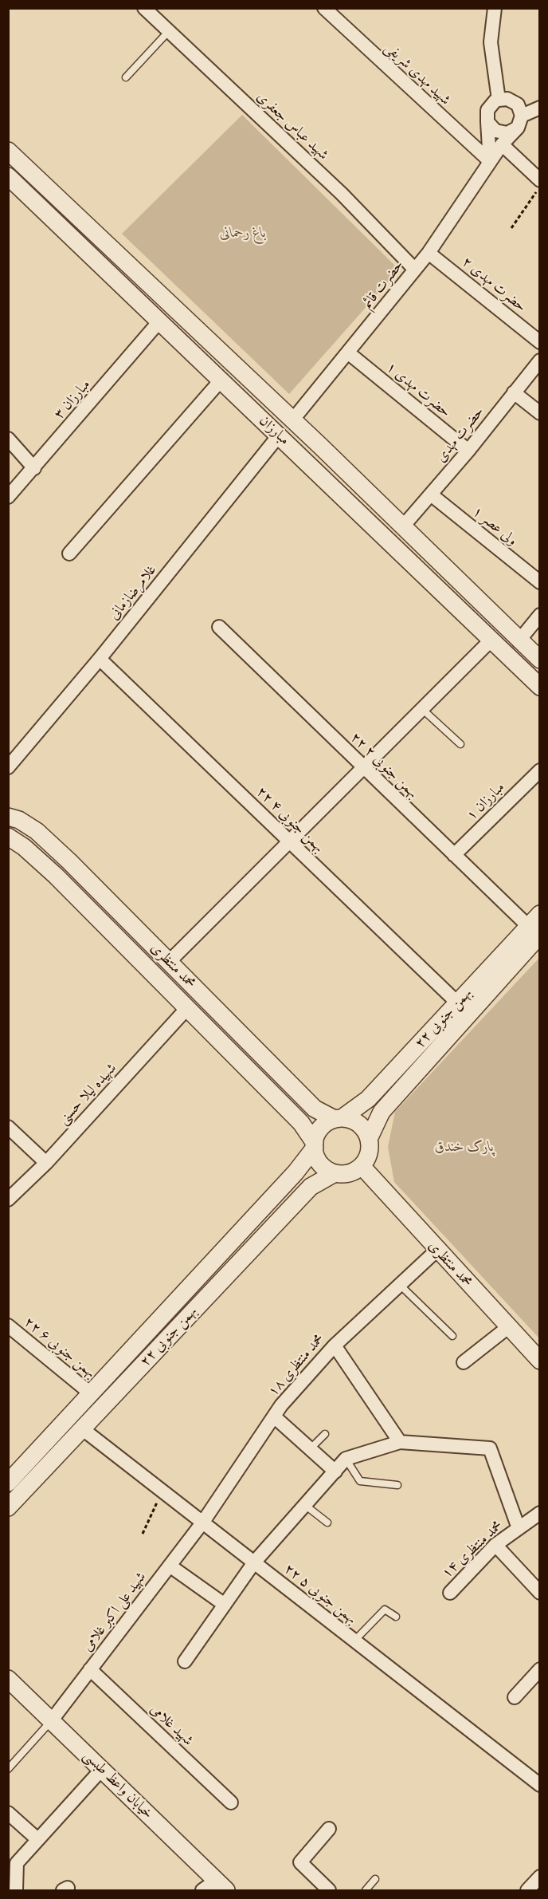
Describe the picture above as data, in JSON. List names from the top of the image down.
{
  "streets": {
    "street": [
      "شهید مهدی شریفی",
      "شهید عباس جعفری",
      "حضرت قائم",
      "حضرت مهدی ۲",
      "حضرت مهدی ۱",
      "مبارزان ۳",
      "مبارزان",
      "حضرت مهدی",
      "ولی عصر ۱",
      "غلامرضازمانی",
      "۲۲ بهمن جنوبی ۲",
      "مبارزان ۱",
      "۲۲ بهمن جنوبی ۴",
      "محمد منتظری",
      "۲۲ بهمن جنوبی",
      "شهیده لیلا حسنی",
      "۲۲ بهمن جنوبی ۶",
      "محمد منتظری ۱۸",
      "محمد منتظری ۱۴",
      "۲۲ بهمن جنوبی ۵",
      "شهید علی اکبر غلامی",
      "شهید غلامی",
      "خیابان واعظ طبسی"
    ]
  },
  "crossings": [
    ["شهید مهدی شریفی", "حضرت قائم"],
    ["شهید عباس جعفری", "حضرت قائم"],
    ["حضرت قائم", "حضرت مهدی ۲"],
    ["حضرت قائم", "حضرت مهدی ۱"],
    ["حضرت قائم", "مبارزان"],
    ["حضرت مهدی ۱", "حضرت مهدی"],
    ["مبارزان ۳", "مبارزان"],
    ["مبارزان", "حضرت مهدی"],
    ["مبارزان", "غلامرضازمانی"],
    ["حضرت مهدی", "ولی عصر ۱"],
    ["غلامرضازمانی", "۲۲ بهمن جنوبی ۴"],
    ["۲۲ بهمن جنوبی ۲", "مبارزان ۱"],
    ["۲۲ بهمن جنوبی ۲", "۲۲ بهمن جنوبی"],
    ["۲۲ بهمن جنوبی ۴", "۲۲ بهمن جنوبی"],
    ["محمد منتظری", "۲۲ بهمن جنوبی"],
    ["محمد منتظری", "شهیده لیلا حسنی"],
    ["محمد منتظری", "محمد منتظری ۱۸"],
    ["۲۲ بهمن جنوبی", "۲۲ بهمن جنوبی ۶"],
    ["۲۲ بهمن جنوبی", "۲۲ بهمن جنوبی ۵"],
    ["محمد منتظری ۱۸", "۲۲ بهمن جنوبی ۵"],
    ["محمد منتظری ۱۸", "شهید علی اکبر غلامی"],
    ["۲۲ بهمن جنوبی ۵", "شهید علی اکبر غلامی"],
    ["شهید علی اکبر غلامی", "شهید غلامی"],
    ["شهید علی اکبر غلامی", "خیابان واعظ طبسی"]
  ],
  "parks": ["باغ رحمانی", "پارک خندق"]
}
